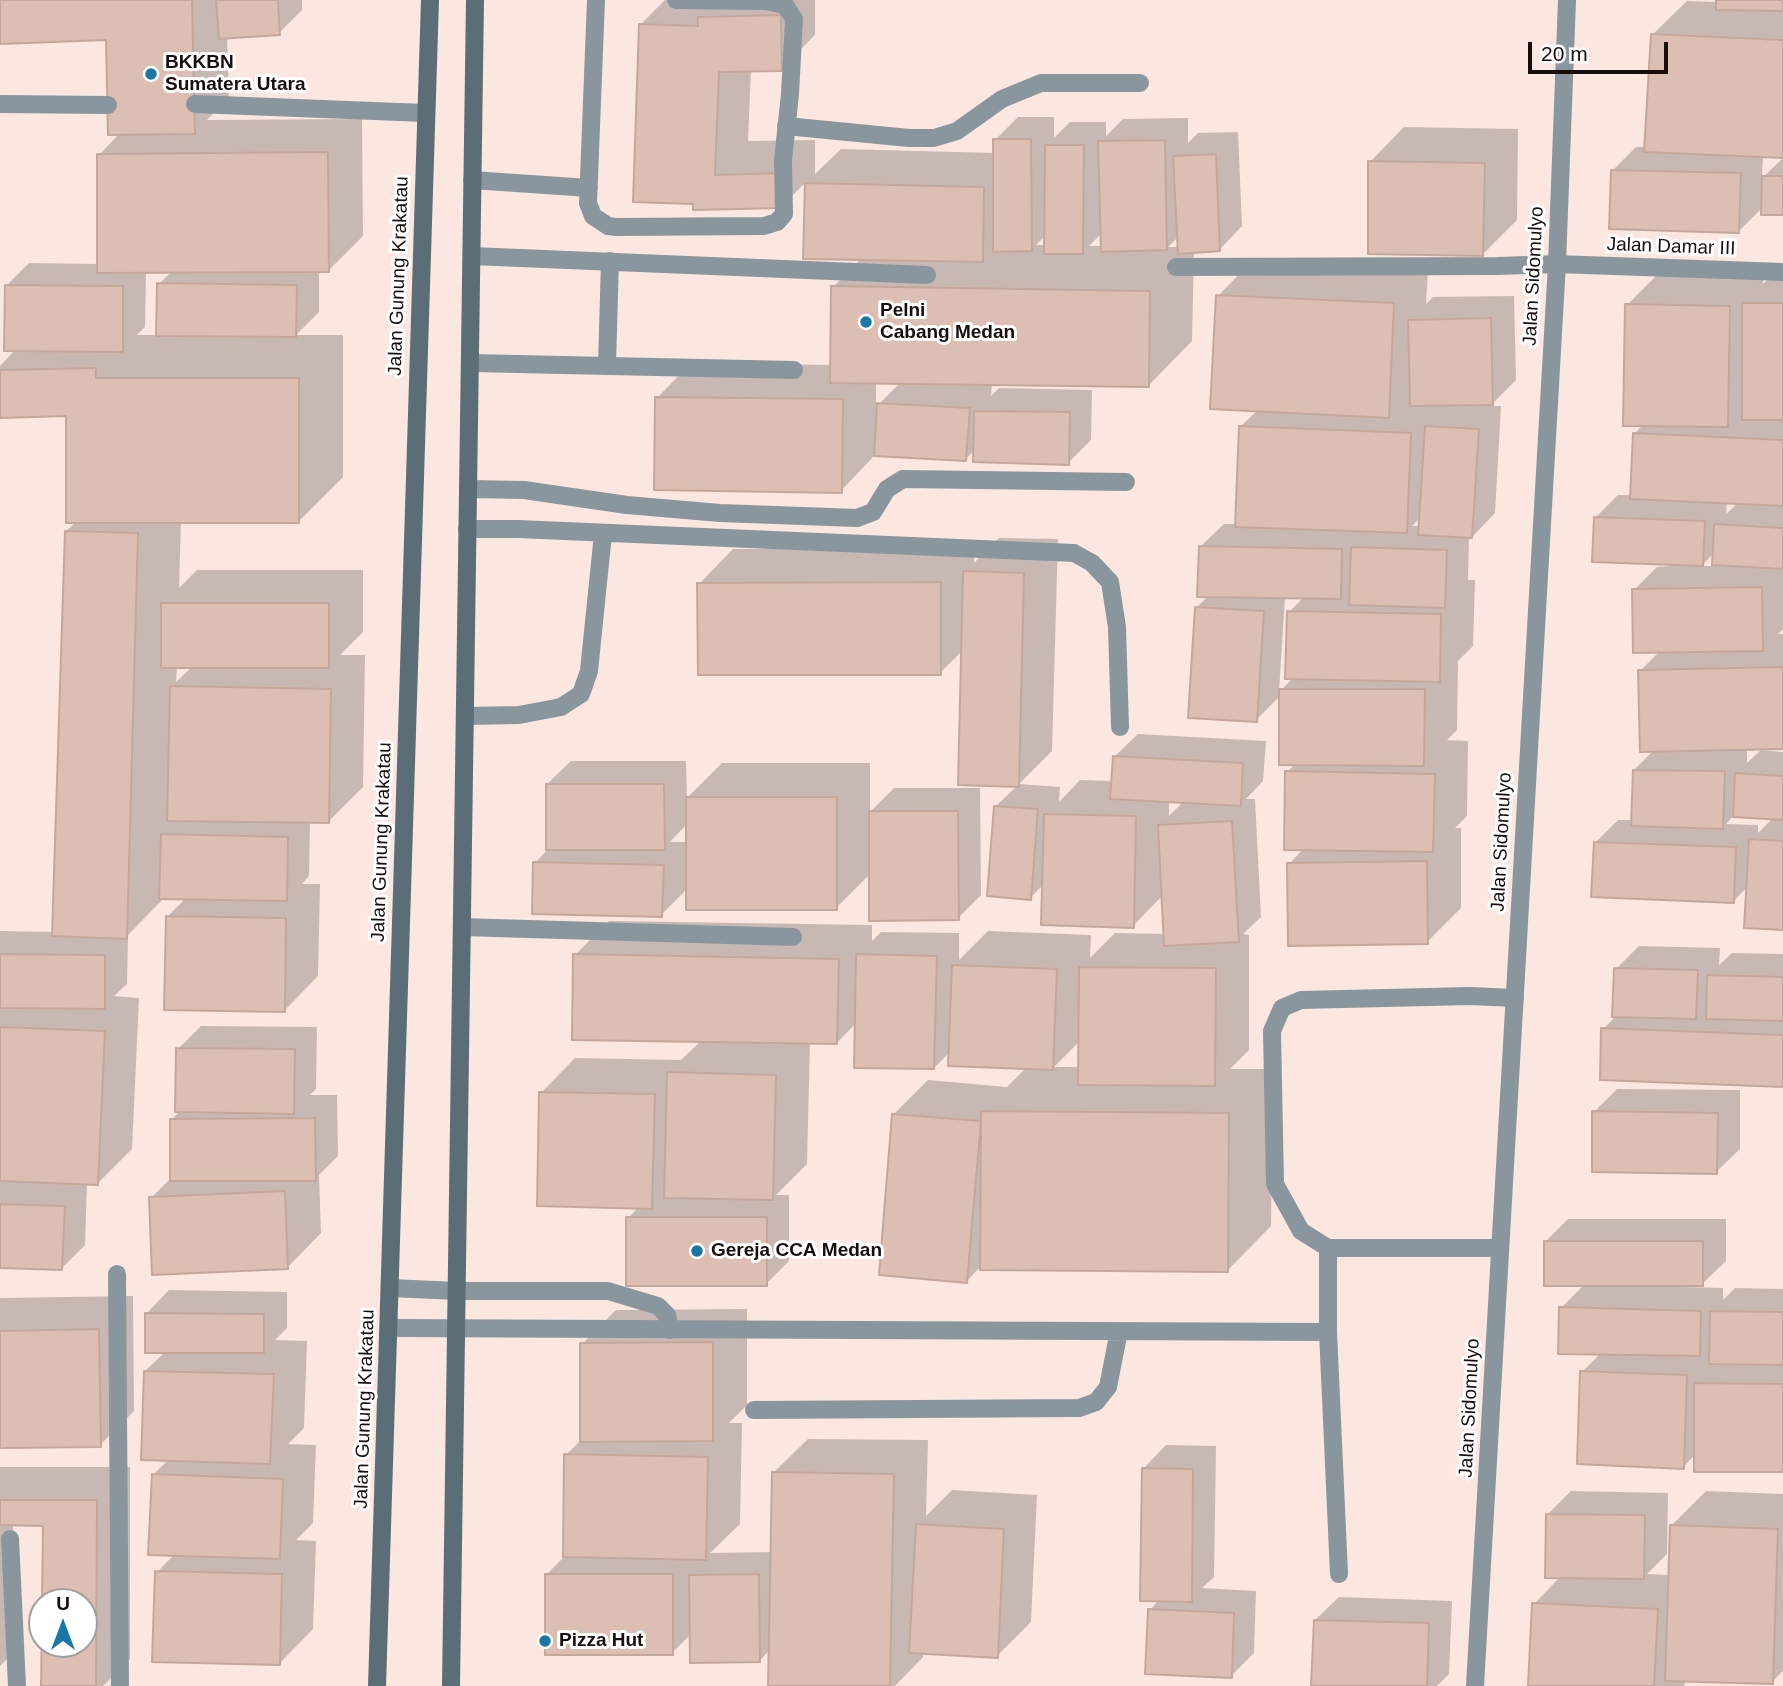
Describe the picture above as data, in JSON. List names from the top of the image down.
{
  "streets": {
    "main road": ["Jalan Gunung Krakatau"],
    "street": ["Jalan Damar III", "Jalan Sidomulyo"]
  },
  "crossings": [
    ["Jalan Damar III", "Jalan Sidomulyo"]
  ],
  "places": [
    "BKKBN Sumatera Utara",
    "Pelni Cabang Medan",
    "Gereja CCA Medan",
    "Pizza Hut"
  ],
  "scale_bar": "20 m",
  "north": "top"
}
